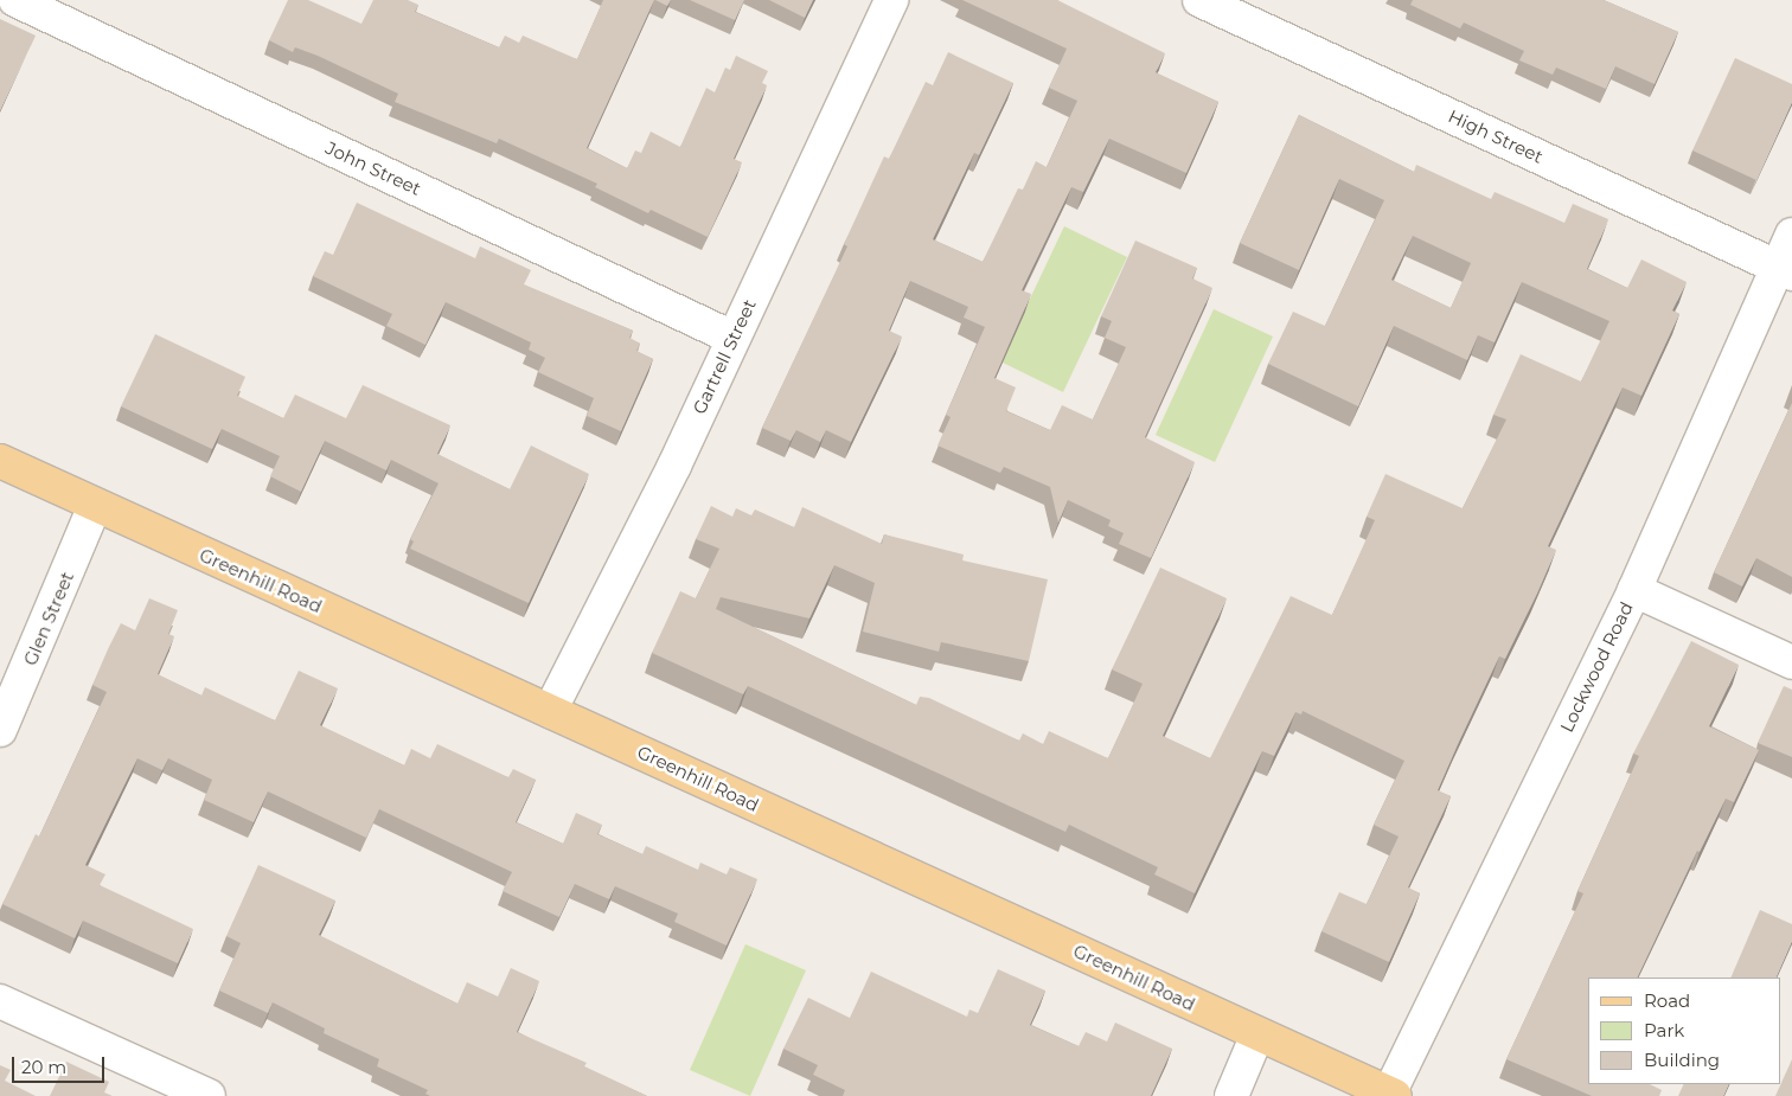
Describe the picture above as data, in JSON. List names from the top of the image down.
{
  "streets": {
    "main road": ["Greenhill Road"],
    "street": [
      "High Street",
      "John Street",
      "Gartrell Street",
      "Glen Street",
      "Lockwood Road"
    ]
  },
  "crossings": [
    ["High Street", "Lockwood Road"],
    ["John Street", "Gartrell Street"],
    ["Gartrell Street", "Greenhill Road"],
    ["Greenhill Road", "Glen Street"],
    ["Greenhill Road", "Lockwood Road"]
  ],
  "legend": ["Road", "Park", "Building"],
  "scale_bar": "20 m"
}
